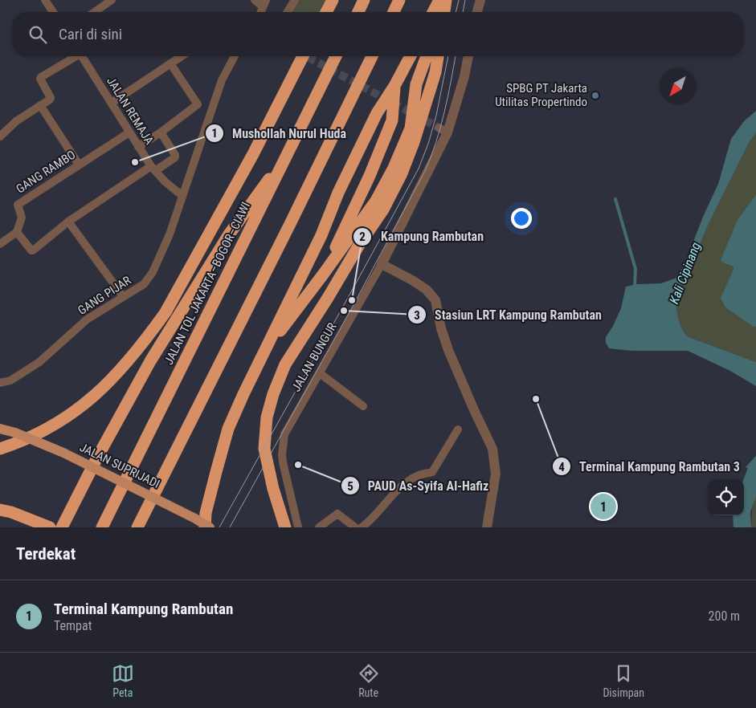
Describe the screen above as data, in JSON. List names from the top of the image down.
{
  "streets": {
    "highway": ["JALAN TOL JAKARTA–BOGOR–CIAWI"],
    "main road": ["JALAN SUPRIJADI"],
    "street": [
      "JALAN REMAJA",
      "GANG RAMBO",
      "GANG PIJAR",
      "JALAN BUNGUR"
    ]
  },
  "crossings": [
    ["JALAN REMAJA", "GANG RAMBO"],
    ["JALAN REMAJA", "GANG PIJAR"]
  ],
  "water": ["Kali Cipinang"],
  "places": [
    "SPBG PT Jakarta Utilitas Propertindo",
    "Mushollah Nurul Huda",
    "Kampung Rambutan",
    "Stasiun LRT Kampung Rambutan",
    "Terminal Kampung Rambutan 3",
    "PAUD As-Syifa Al-Hafiz"
  ],
  "north": "bottom left",
  "page": {
    "search": "Cari di sini",
    "pins": "1",
    "heading": "Terdekat",
    "list": [
      {
        "mark": "1",
        "name": "Terminal Kampung Rambutan",
        "note": "Tempat",
        "value": "200 m"
      }
    ],
    "nav": ["Peta", "Rute", "Disimpan"]
  }
}
